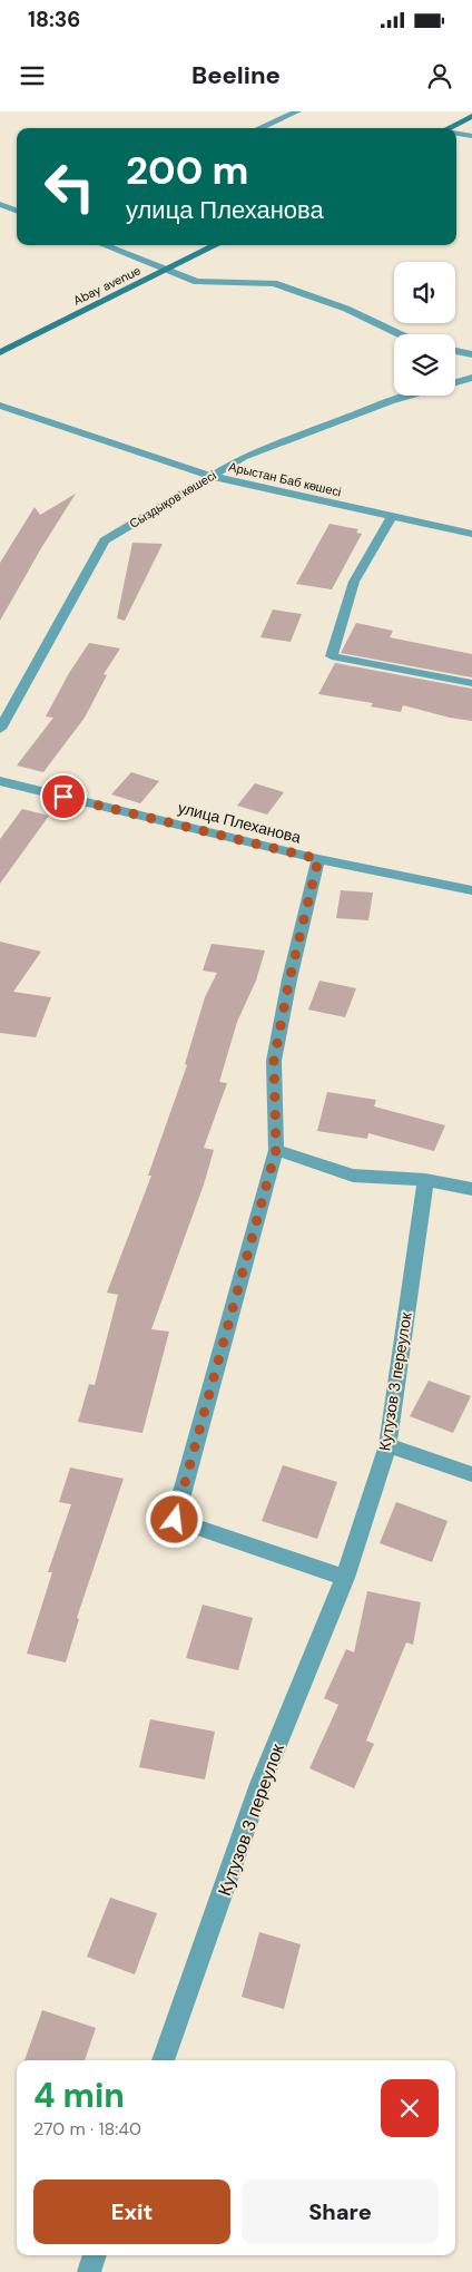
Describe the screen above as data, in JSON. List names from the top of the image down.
{
  "streets": {
    "street": [
      "Abay avenue",
      "Арыстан Баб көшесі",
      "Сыздықов көшесі",
      "улица Плеханова",
      "Кутузов 3 переулок"
    ]
  },
  "crossings": [
    ["Арыстан Баб көшесі", "Сыздықов көшесі"]
  ],
  "page": {
    "status": "18:36",
    "header": "Beeline",
    "turn": ["200 m", "улица Плеханова"],
    "heading": ["4 min", "270 m · 18:40"],
    "buttons": ["Exit", "Share"]
  }
}
